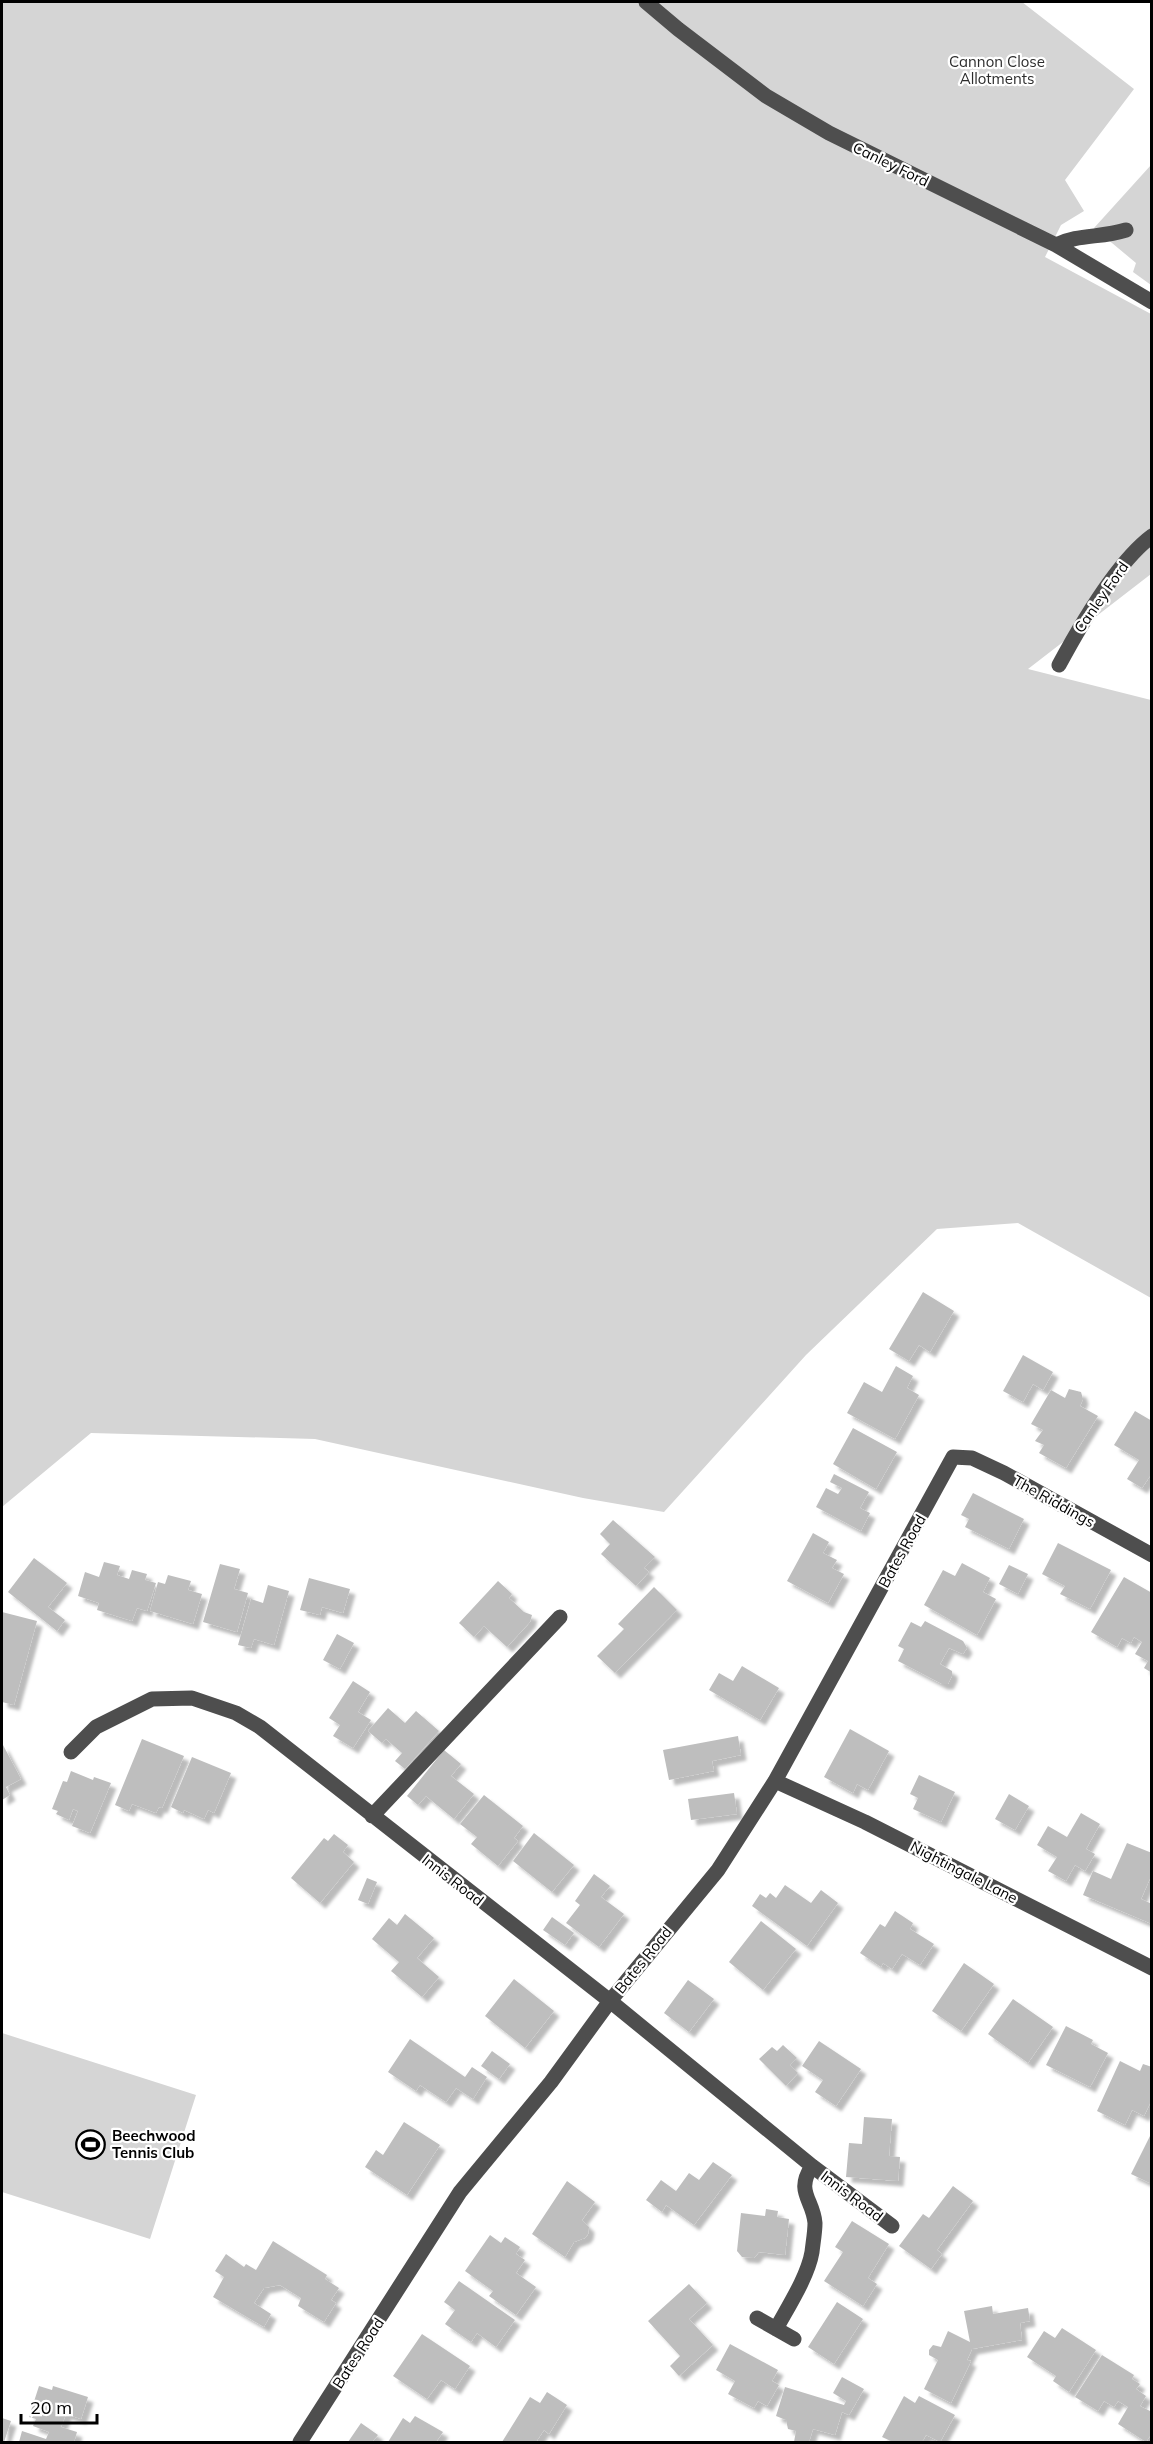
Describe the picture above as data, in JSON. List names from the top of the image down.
{
  "streets": {
    "street": [
      "Canley Ford",
      "The Riddings",
      "Bates Road",
      "Nightingale Lane",
      "Innis Road"
    ]
  },
  "crossings": [
    ["The Riddings", "Bates Road"],
    ["Bates Road", "Nightingale Lane"],
    ["Bates Road", "Innis Road"]
  ],
  "parks": ["Cannon Close Allotments"],
  "places": {
    "sports": ["Beechwood Tennis Club"]
  },
  "scale_bar": "20 m"
}
